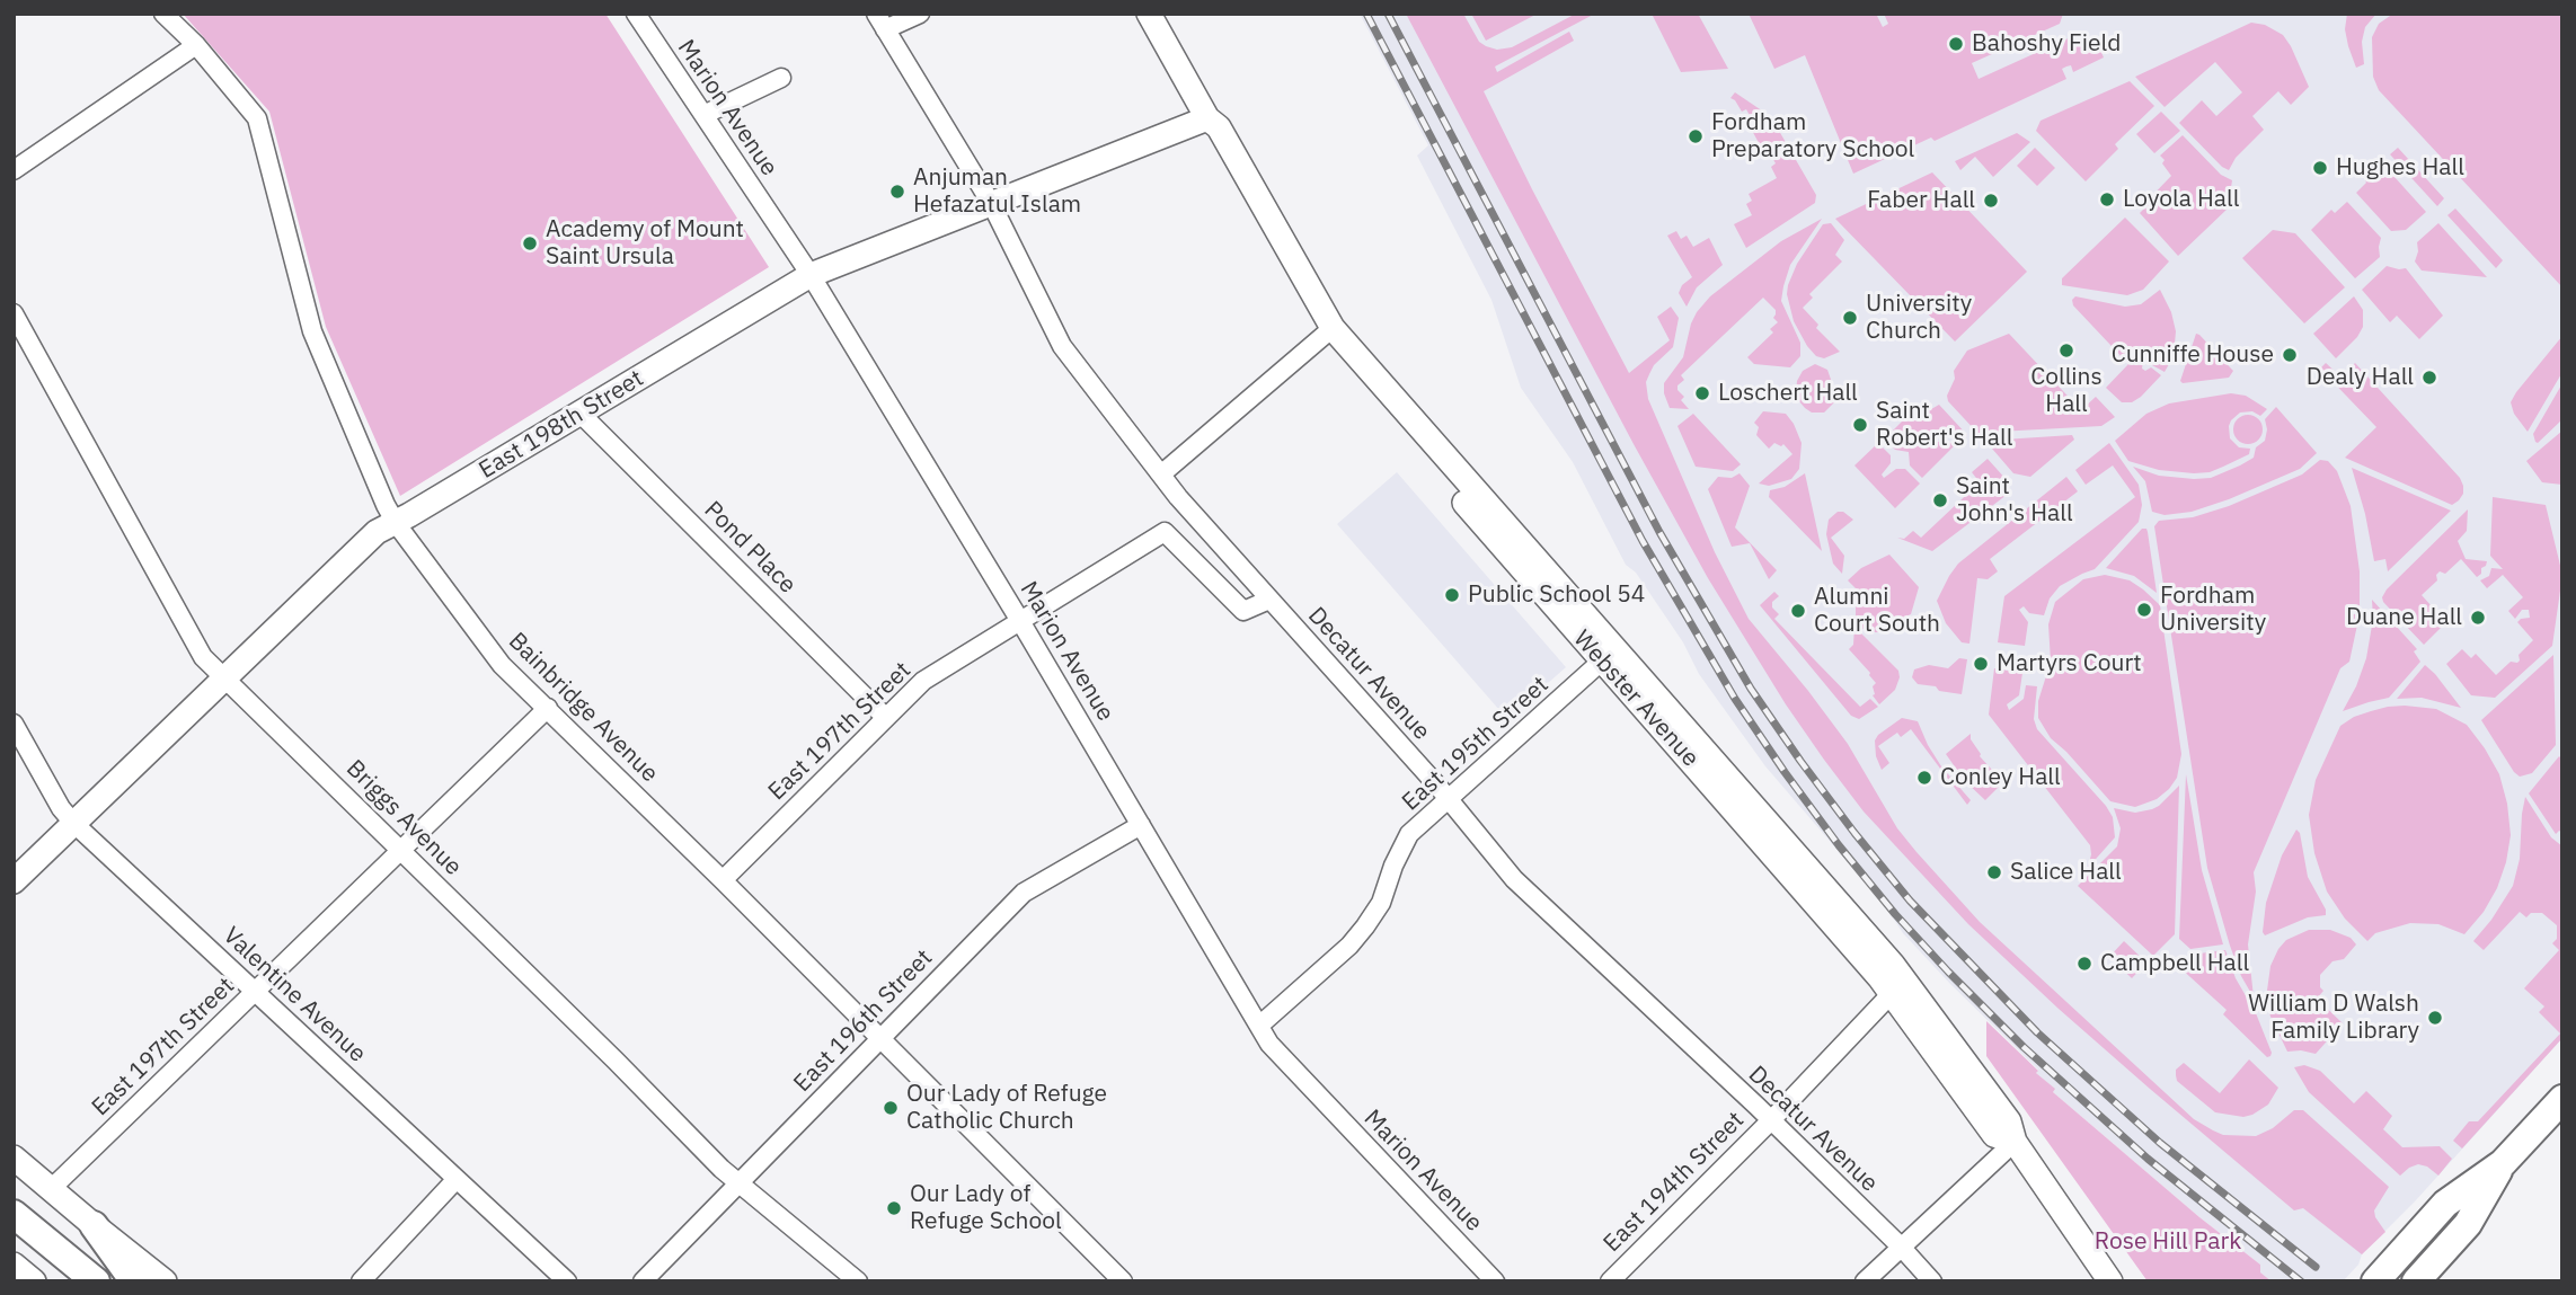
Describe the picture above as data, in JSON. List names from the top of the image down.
{
  "streets": {
    "street": [
      "Marion Avenue",
      "East 198th Street",
      "Pond Place",
      "Decatur Avenue",
      "Webster Avenue",
      "Bainbridge Avenue",
      "East 197th Street",
      "East 195th Street",
      "Briggs Avenue",
      "Valentine Avenue",
      "East 196th Street",
      "East 194th Street"
    ]
  },
  "crossings": [
    ["Marion Avenue", "East 198th Street"],
    ["Marion Avenue", "East 197th Street"],
    ["Marion Avenue", "East 195th Street"],
    ["Marion Avenue", "East 196th Street"],
    ["East 198th Street", "Pond Place"],
    ["East 198th Street", "Decatur Avenue"],
    ["East 198th Street", "Webster Avenue"],
    ["East 198th Street", "Bainbridge Avenue"],
    ["East 198th Street", "Briggs Avenue"],
    ["East 198th Street", "Valentine Avenue"],
    ["Pond Place", "East 197th Street"],
    ["Decatur Avenue", "East 197th Street"],
    ["Decatur Avenue", "East 195th Street"],
    ["Decatur Avenue", "East 194th Street"],
    ["Webster Avenue", "East 195th Street"],
    ["Webster Avenue", "East 194th Street"],
    ["Bainbridge Avenue", "East 197th Street"],
    ["Bainbridge Avenue", "East 196th Street"],
    ["East 197th Street", "Briggs Avenue"],
    ["East 197th Street", "Valentine Avenue"],
    ["Briggs Avenue", "East 196th Street"]
  ],
  "parks": ["Rose Hill Park"],
  "places": [
    "Bahoshy Field",
    "Fordham Preparatory School",
    "Hughes Hall",
    "Anjuman Hefazatul Islam",
    "Loyola Hall",
    "Faber Hall",
    "Academy of Mount Saint Ursula",
    "University Church",
    "Collins Hall",
    "Cunniffe House",
    "Dealy Hall",
    "Loschert Hall",
    "Saint Robert's Hall",
    "Saint John's Hall",
    "Public School 54",
    "Fordham University",
    "Alumni Court South",
    "Duane Hall",
    "Martyrs Court",
    "Conley Hall",
    "Salice Hall",
    "Campbell Hall",
    "William D Walsh Family Library",
    "Our Lady of Refuge Catholic Church",
    "Our Lady of Refuge School"
  ]
}
